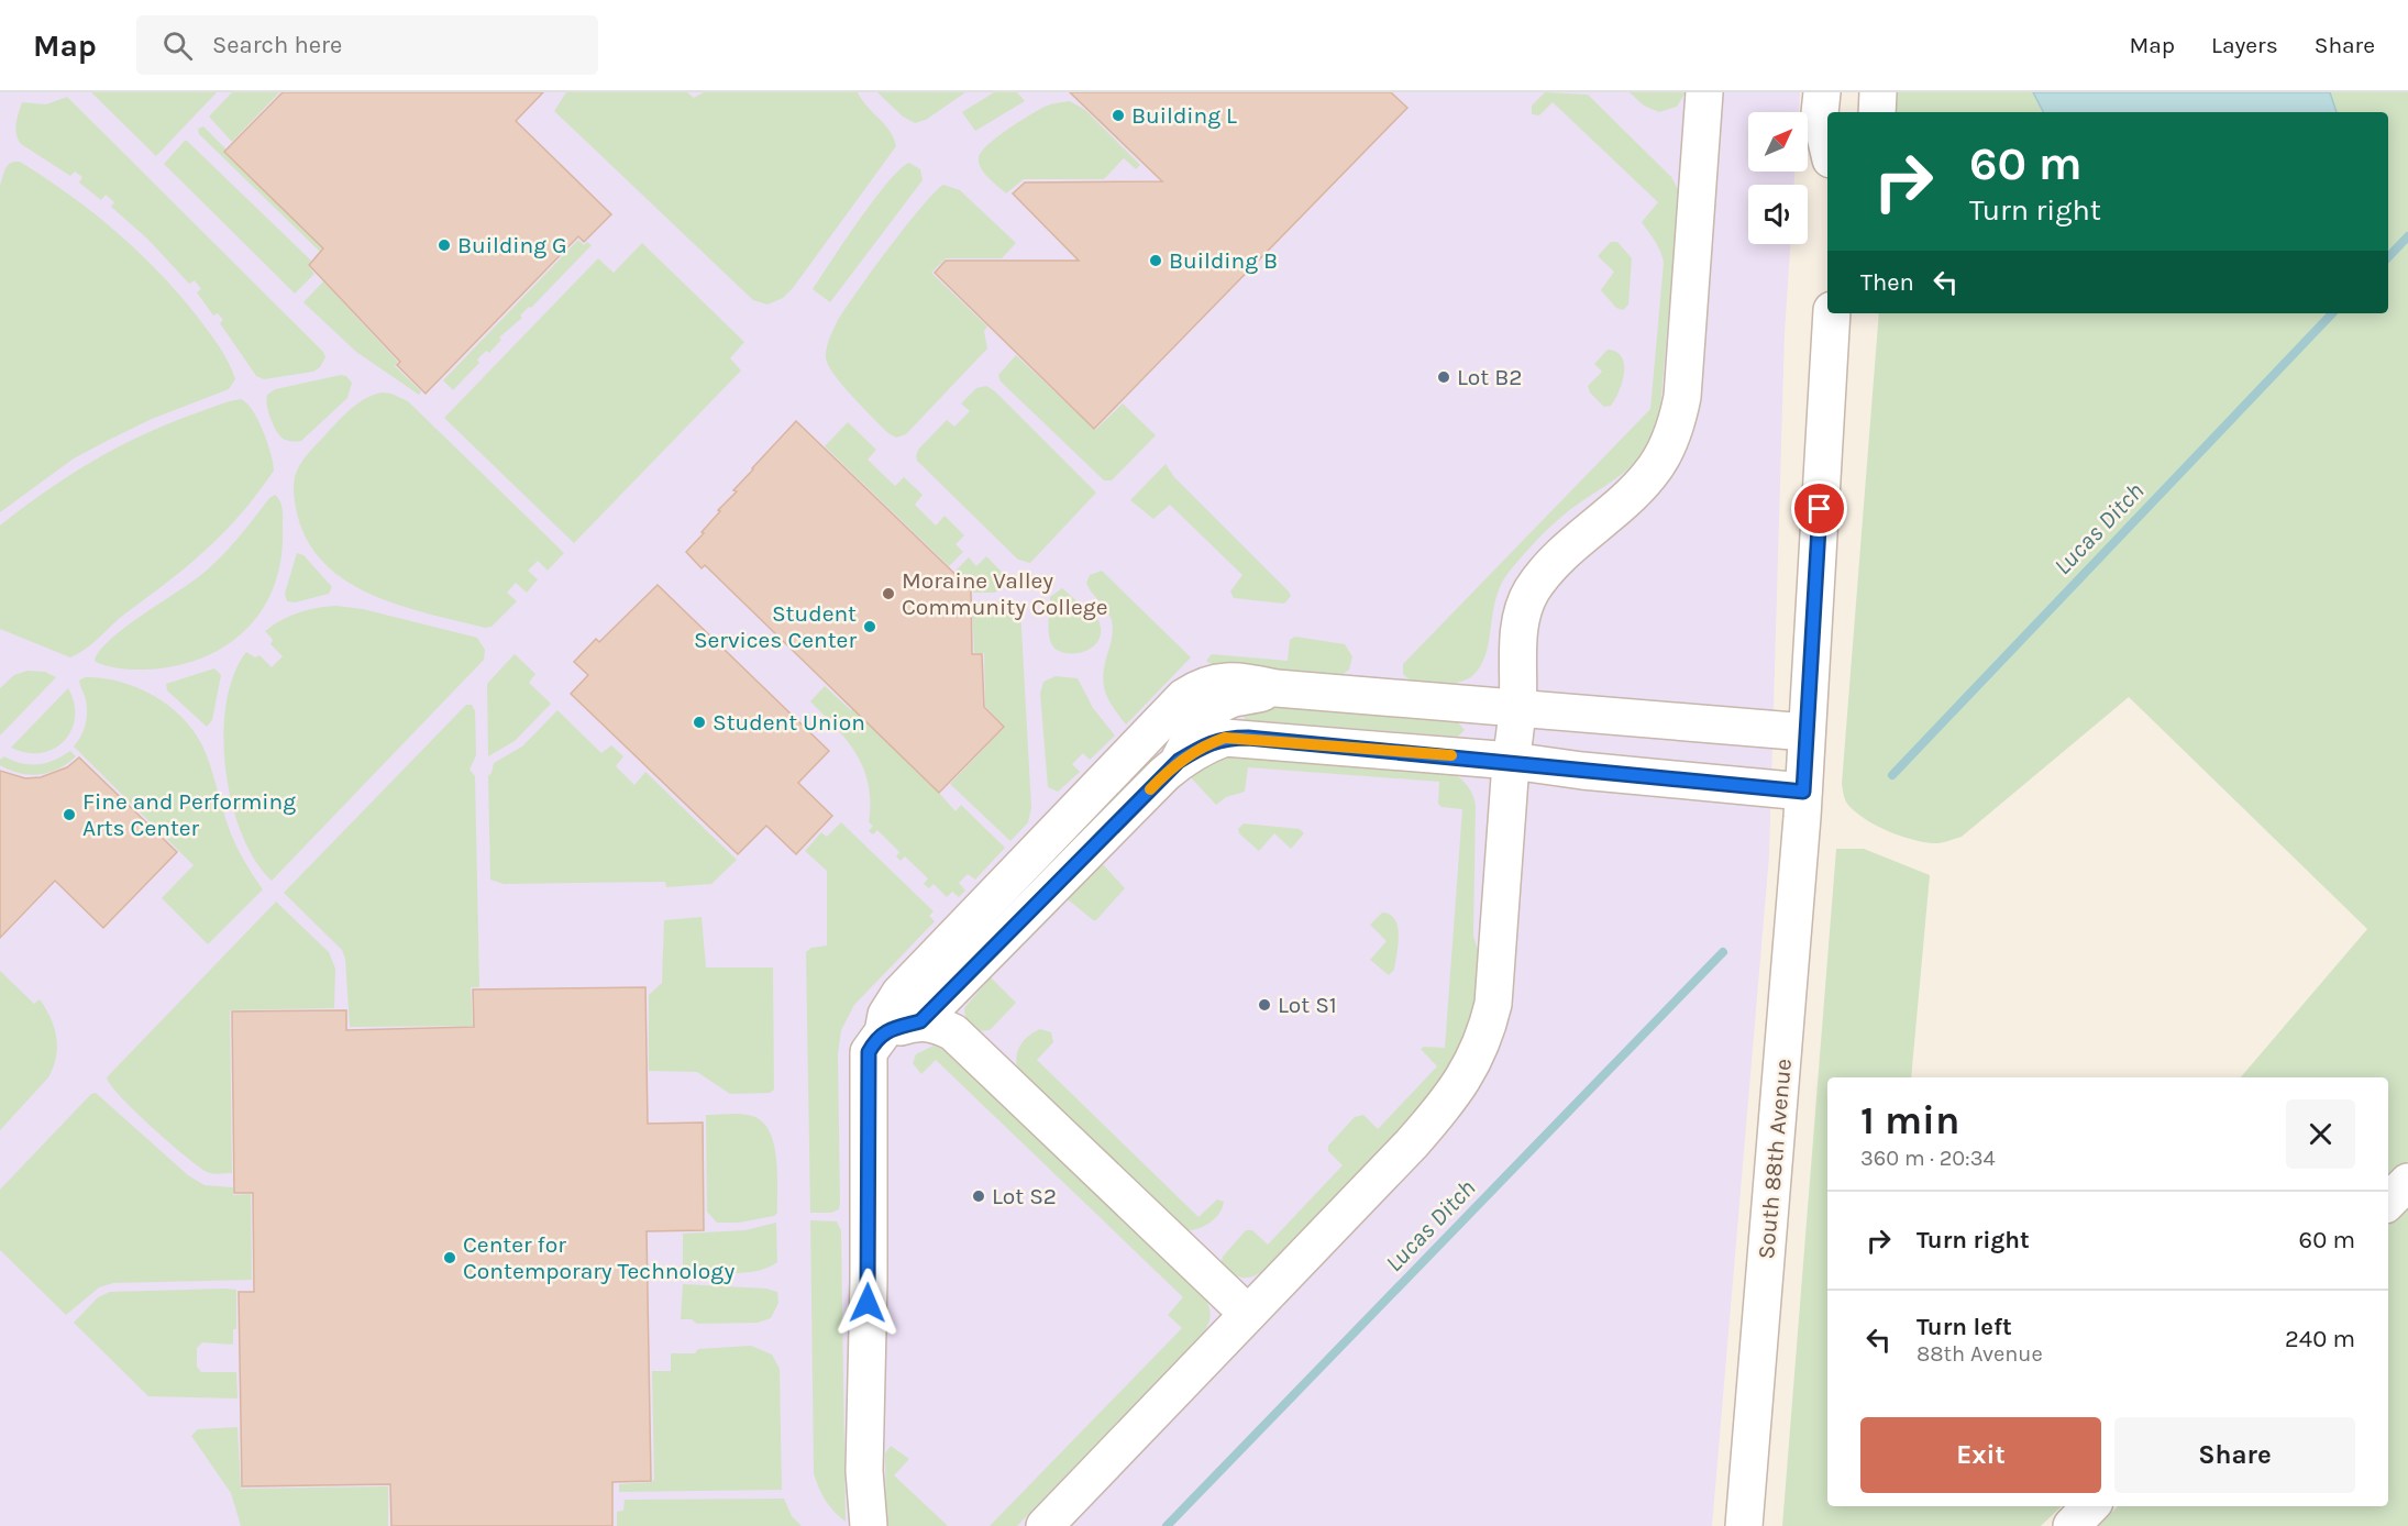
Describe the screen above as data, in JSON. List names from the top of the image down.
{
  "streets": {
    "street": ["South 88th Avenue"]
  },
  "water": ["Lucas Ditch"],
  "places": [
    "Building L",
    "Building G",
    "Building B",
    "Lot B2",
    "Moraine Valley Community College",
    "Student Services Center",
    "Student Union",
    "Fine and Performing Arts Center",
    "Lot S1",
    "Lot S2",
    "Center for Contemporary Technology"
  ],
  "north": "top right",
  "page": {
    "header": "Map",
    "search": "Search here",
    "nav": ["Map", "Layers", "Share"],
    "turn": ["60 m", "Turn right"],
    "then": "Then",
    "heading": ["1 min", "360 m · 20:34"],
    "list": [
      {
        "name": "Turn right",
        "value": "60 m"
      },
      {
        "name": "Turn left",
        "note": "88th Avenue",
        "value": "240 m"
      }
    ],
    "buttons": ["Exit", "Share"]
  }
}
